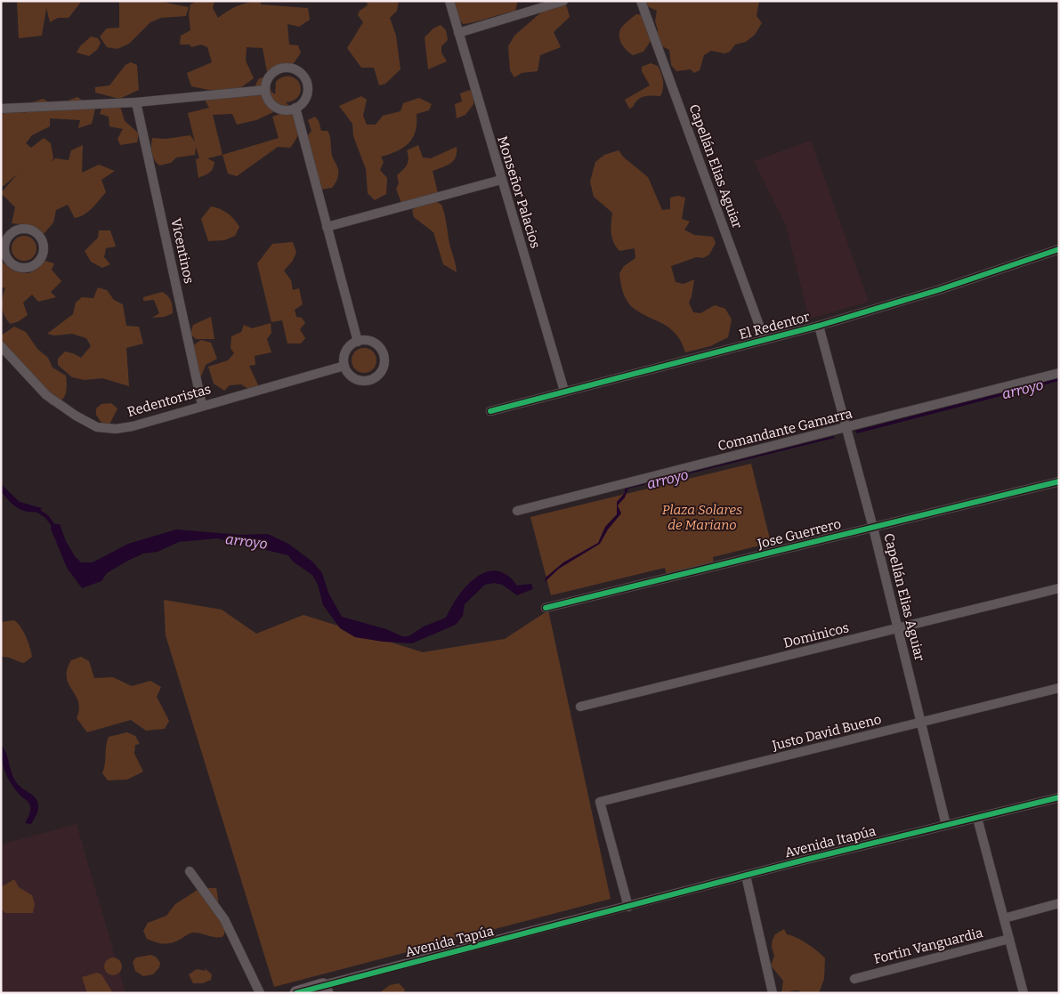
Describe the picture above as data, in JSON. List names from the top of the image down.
{
  "streets": {
    "street": [
      "Capellán Elias Aguiar",
      "Monseñor Palacios",
      "Vicentinos",
      "El Redentor",
      "Redentoristas",
      "Comandante Gamarra",
      "Jose Guerrero",
      "Dominicos",
      "Justo David Bueno",
      "Avenida Itapúa",
      "Avenida Tapúa",
      "Fortin Vanguardia"
    ]
  },
  "crossings": [
    ["Capellán Elias Aguiar", "El Redentor"],
    ["Capellán Elias Aguiar", "Comandante Gamarra"],
    ["Capellán Elias Aguiar", "Jose Guerrero"],
    ["Capellán Elias Aguiar", "Dominicos"],
    ["Capellán Elias Aguiar", "Justo David Bueno"],
    ["Capellán Elias Aguiar", "Avenida Itapúa"],
    ["Monseñor Palacios", "El Redentor"],
    ["Vicentinos", "Redentoristas"],
    ["Justo David Bueno", "Avenida Itapúa"],
    ["Avenida Itapúa", "Avenida Tapúa"]
  ],
  "water": ["arroyo"],
  "parks": ["Plaza Solares de Mariano"]
}
